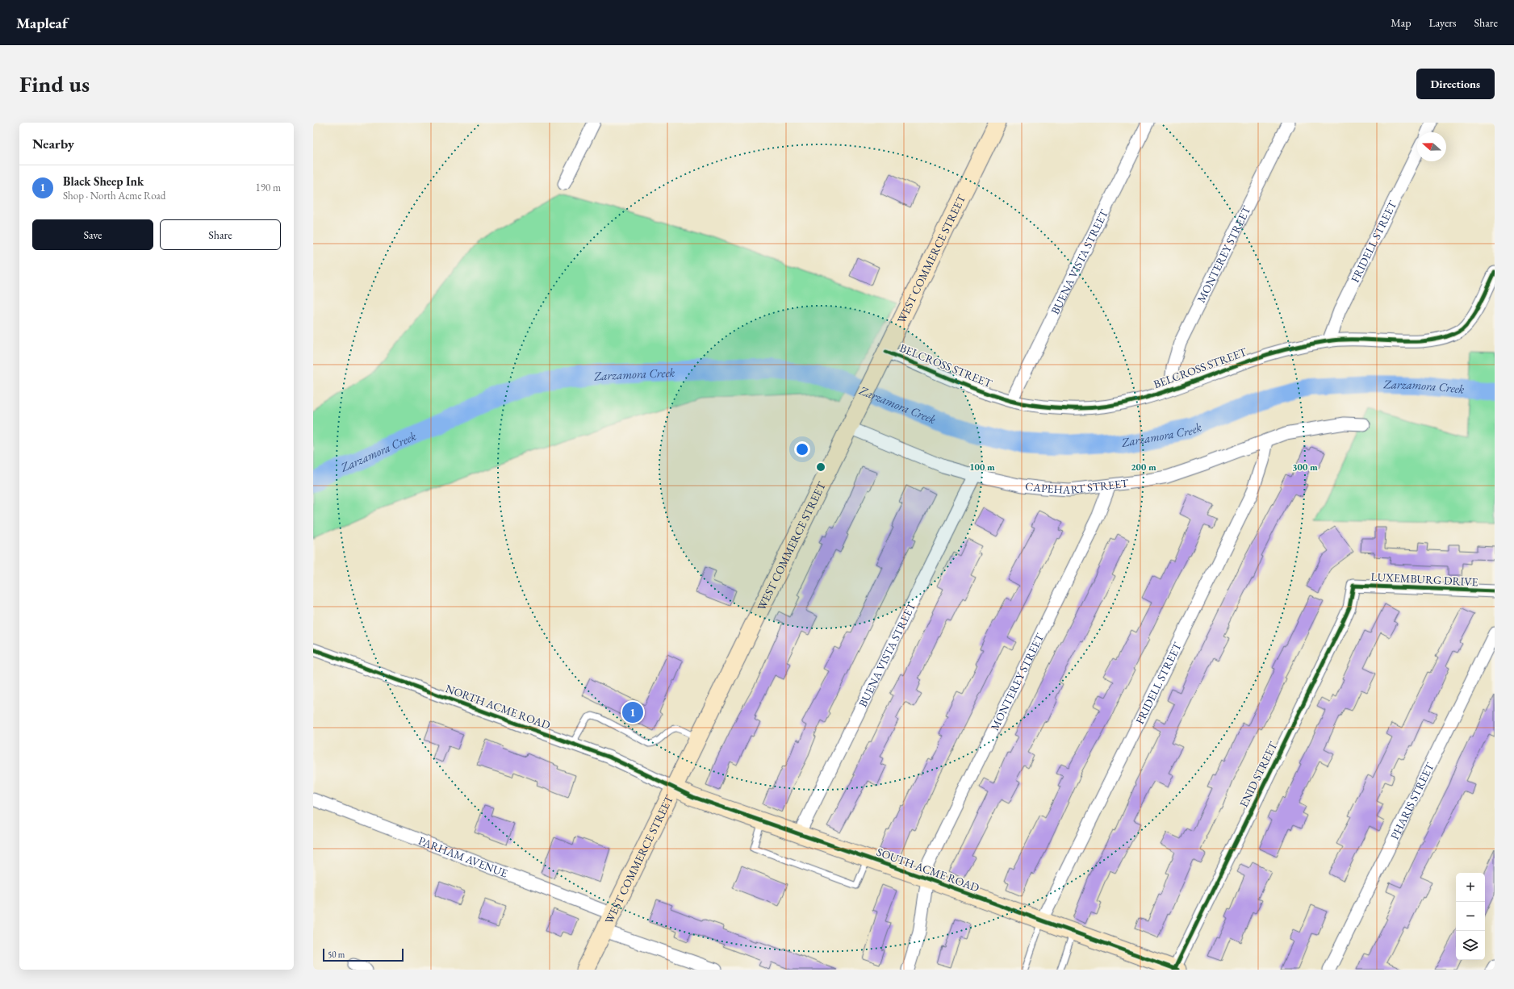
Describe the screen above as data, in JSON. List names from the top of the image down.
{
  "streets": {
    "main road": ["WEST COMMERCE STREET", "SOUTH ACME ROAD"],
    "street": [
      "FRIDELL STREET",
      "MONTEREY STREET",
      "BUENA VISTA STREET",
      "BELCROSS STREET",
      "CAPEHART STREET",
      "LUXEMBURG DRIVE",
      "NORTH ACME ROAD",
      "ENID STREET",
      "PHARIS STREET",
      "PARHAM AVENUE"
    ]
  },
  "crossings": [
    ["FRIDELL STREET", "BELCROSS STREET"],
    ["FRIDELL STREET", "CAPEHART STREET"],
    ["FRIDELL STREET", "SOUTH ACME ROAD"],
    ["MONTEREY STREET", "BELCROSS STREET"],
    ["MONTEREY STREET", "CAPEHART STREET"],
    ["MONTEREY STREET", "SOUTH ACME ROAD"],
    ["WEST COMMERCE STREET", "BELCROSS STREET"],
    ["WEST COMMERCE STREET", "CAPEHART STREET"],
    ["WEST COMMERCE STREET", "NORTH ACME ROAD"],
    ["WEST COMMERCE STREET", "PARHAM AVENUE"],
    ["WEST COMMERCE STREET", "SOUTH ACME ROAD"],
    ["BUENA VISTA STREET", "BELCROSS STREET"],
    ["BUENA VISTA STREET", "CAPEHART STREET"],
    ["BUENA VISTA STREET", "SOUTH ACME ROAD"],
    ["LUXEMBURG DRIVE", "ENID STREET"],
    ["NORTH ACME ROAD", "SOUTH ACME ROAD"],
    ["ENID STREET", "SOUTH ACME ROAD"]
  ],
  "water": ["Zarzamora Creek"],
  "scale_bar": "50 m",
  "north": "left",
  "page": {
    "header": "Mapleaf",
    "nav": ["Map", "Layers", "Share"],
    "buttons": [
      "Directions",
      ["Save", "Share"]
    ],
    "title": "Find us",
    "heading": "Nearby",
    "list": [
      {
        "mark": "1",
        "name": "Black Sheep Ink",
        "note": "Shop · North Acme Road",
        "value": "190 m"
      }
    ],
    "pins": "1",
    "map_buttons": ["+", "−"],
    "scale": "50 m"
  },
  "rings": ["100 m", "200 m", "300 m"]
}
